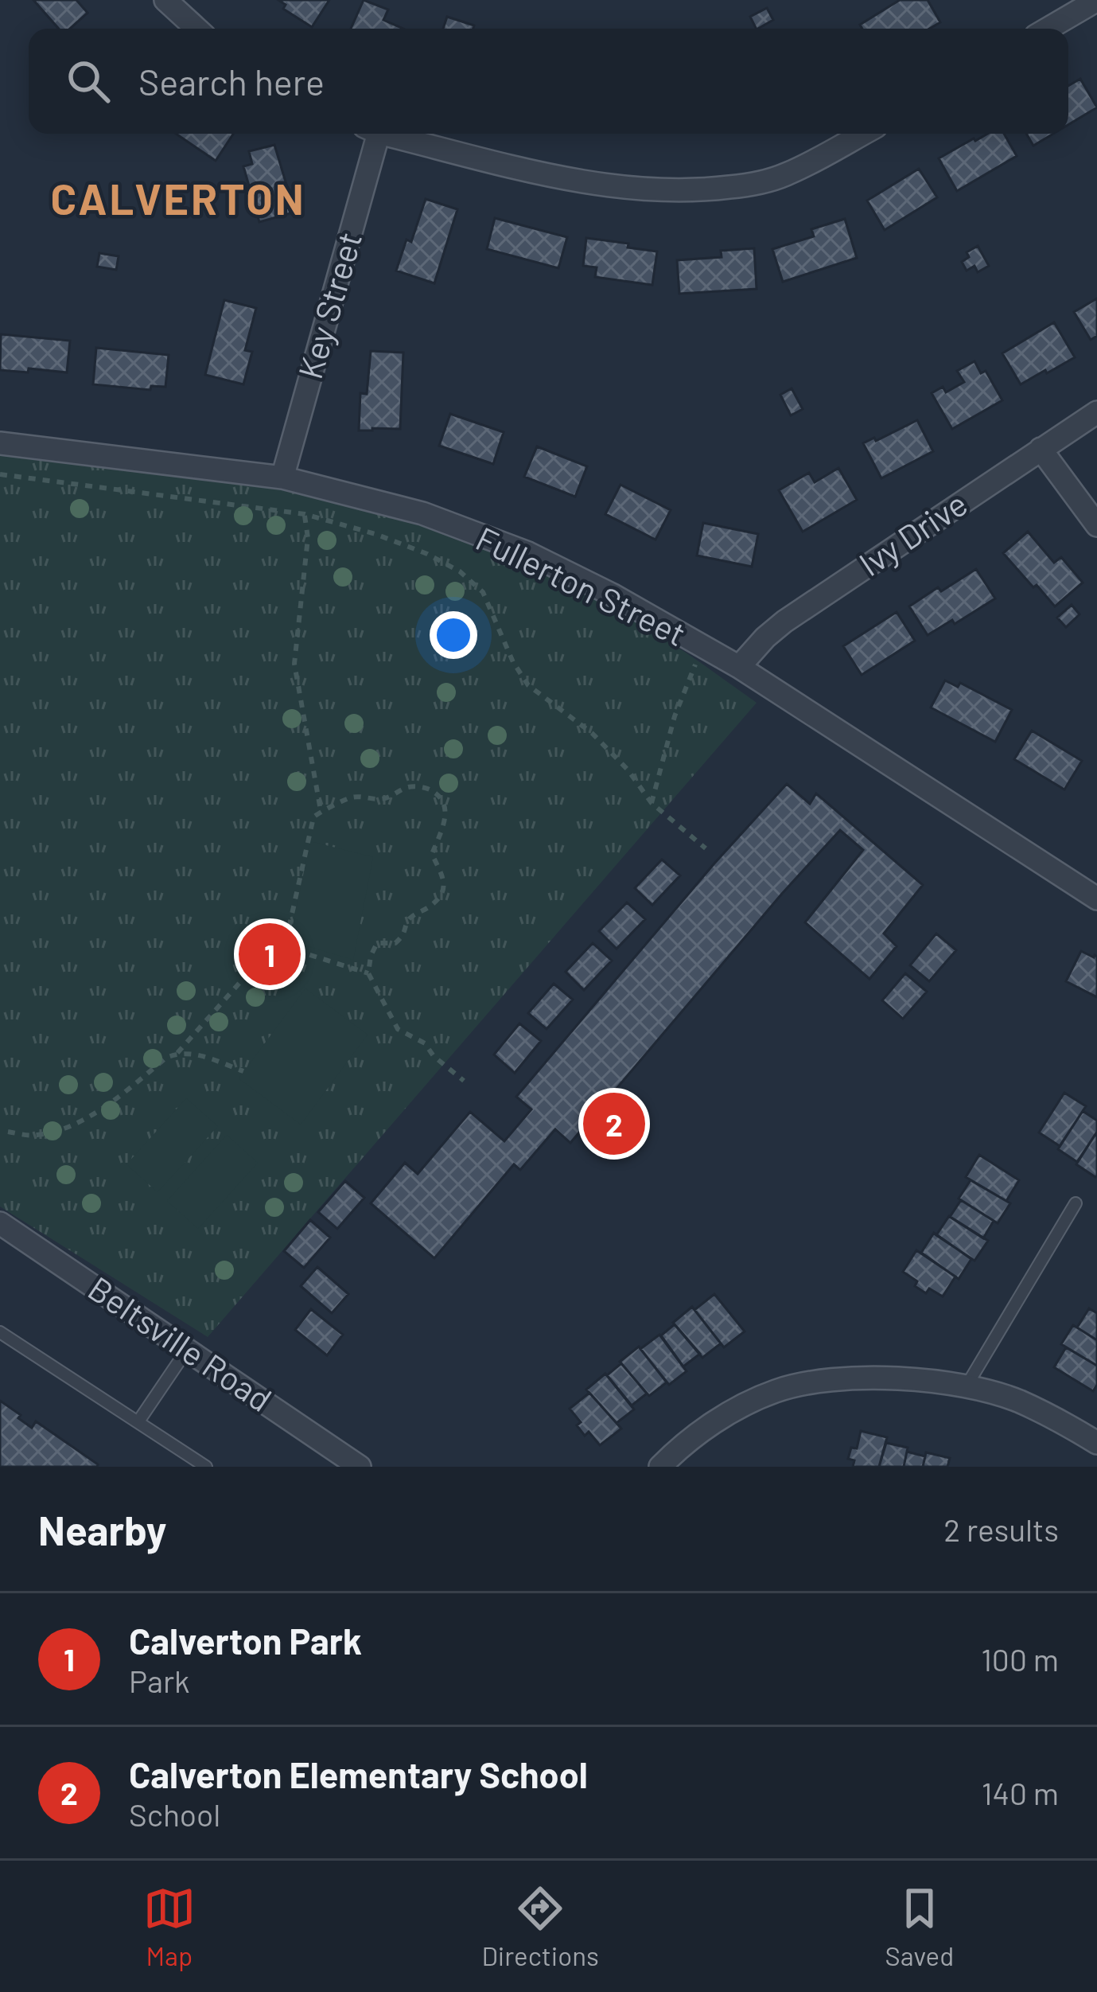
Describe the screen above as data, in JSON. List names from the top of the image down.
{
  "streets": {
    "street": [
      "Key Street",
      "Ivy Drive",
      "Fullerton Street",
      "Beltsville Road"
    ]
  },
  "crossings": [
    ["Key Street", "Fullerton Street"],
    ["Ivy Drive", "Fullerton Street"]
  ],
  "districts": ["CALVERTON"],
  "page": {
    "search": "Search here",
    "pins": ["1", "2"],
    "heading": ["Nearby", "2 results"],
    "list": [
      {
        "mark": "1",
        "name": "Calverton Park",
        "note": "Park",
        "value": "100 m"
      },
      {
        "mark": "2",
        "name": "Calverton Elementary School",
        "note": "School",
        "value": "140 m"
      }
    ],
    "nav": ["Map", "Directions", "Saved"]
  }
}
